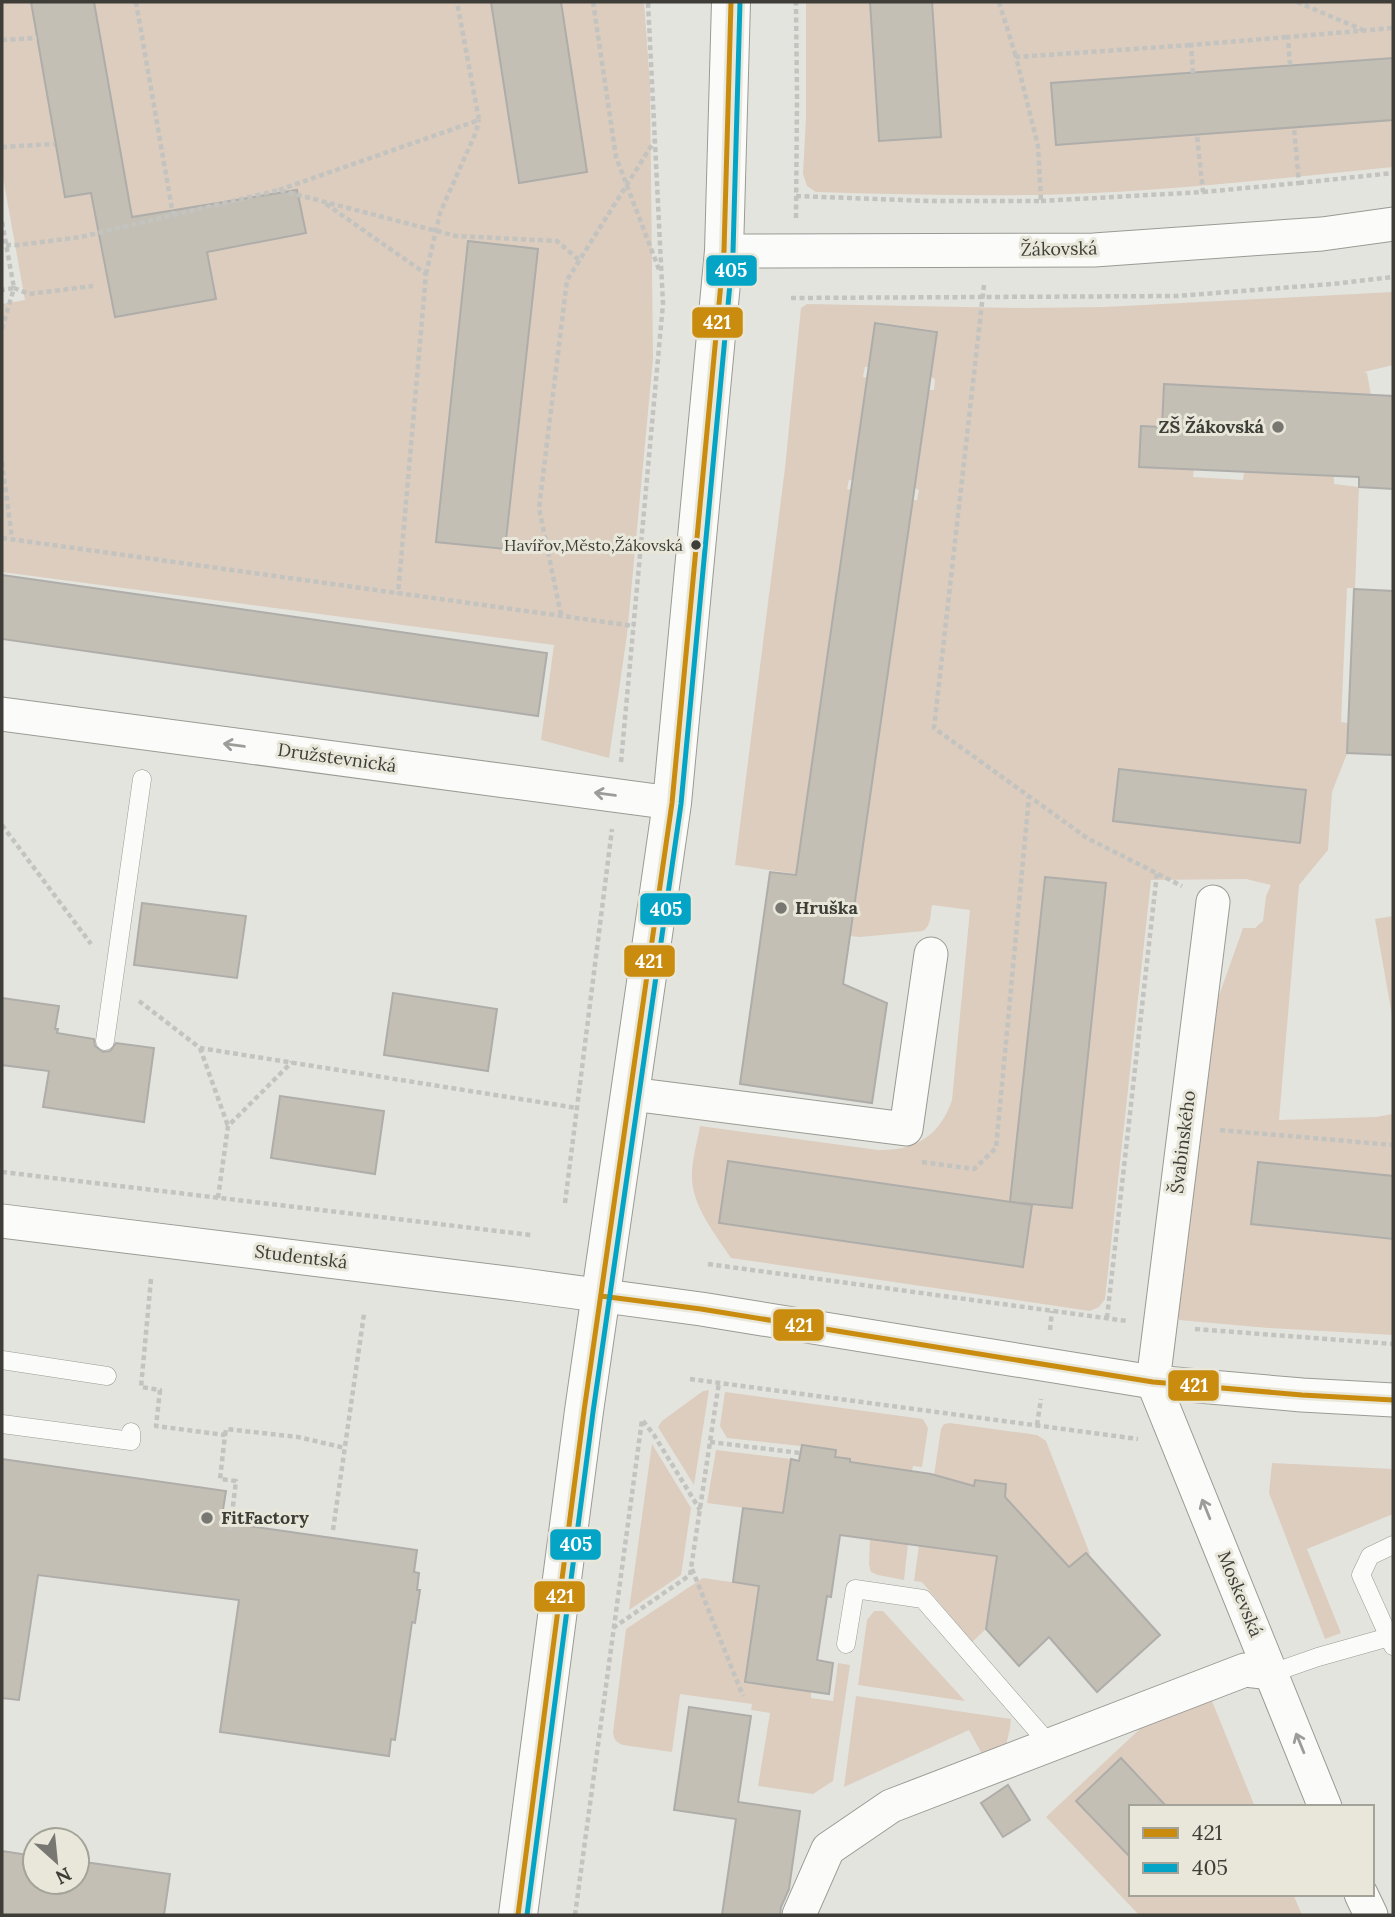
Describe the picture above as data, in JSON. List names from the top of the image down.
{
  "streets": {
    "street": [
      "Žákovská",
      "Družstevnická",
      "Švabinského",
      "Studentská",
      "Moskevská"
    ]
  },
  "crossings": [
    ["Švabinského", "Studentská"],
    ["Švabinského", "Moskevská"],
    ["Studentská", "Moskevská"]
  ],
  "one_way": ["Družstevnická", "Moskevská"],
  "places": [
    "ZŠ Žákovská",
    "Havířov,Město,Žákovská",
    "Hruška",
    "FitFactory"
  ],
  "lines": ["transit line 421", "transit line 405"],
  "legend": ["421", "405"],
  "north": "bottom right"
}
